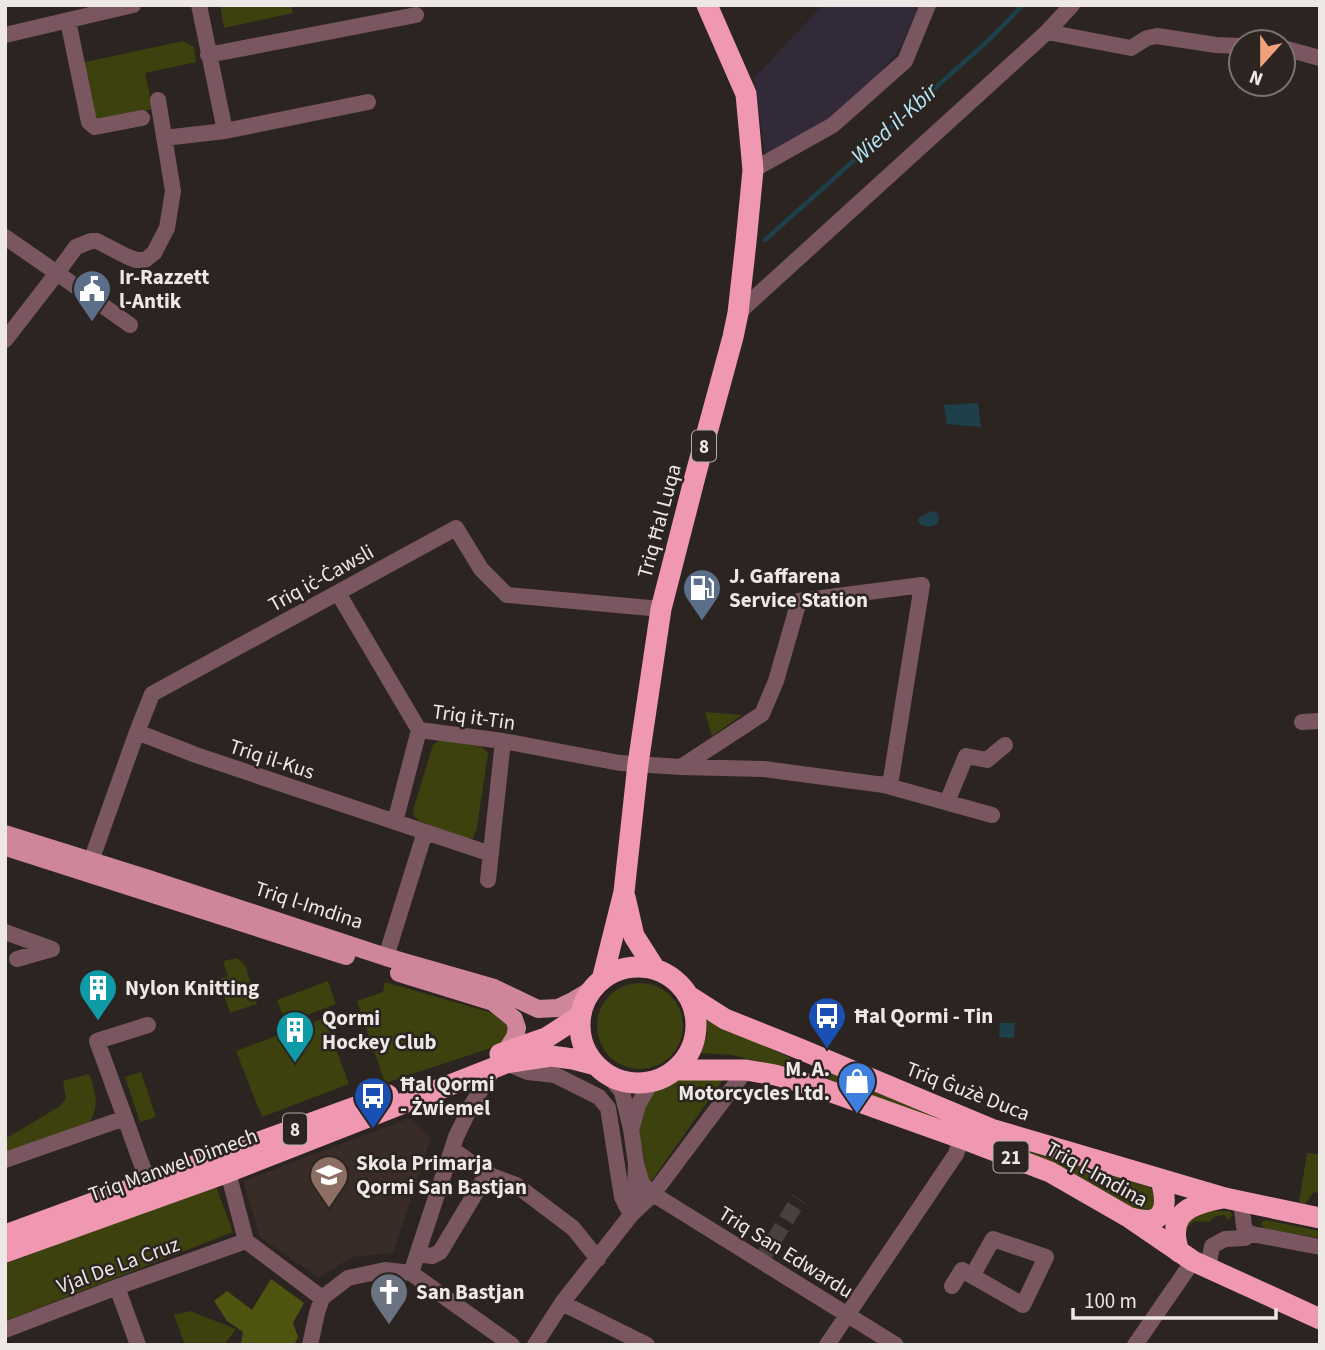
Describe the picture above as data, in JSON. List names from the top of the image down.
{
  "streets": {
    "highway": [
      "8",
      "Triq Ħal Luqa",
      "Triq l-Imdina",
      "Triq Ġużè Duca",
      "21",
      "Triq Manwel Dimech"
    ],
    "street": [
      "Triq iċ-Ċawsli",
      "Triq it-Tin",
      "Triq il-Kus",
      "Triq San Edwardu",
      "Vjal De La Cruz"
    ]
  },
  "crossings": [
    ["8", "Triq Ħal Luqa"],
    ["8", "Triq l-Imdina"],
    ["8", "Triq Ġużè Duca"],
    ["8", "Triq Manwel Dimech"],
    ["Triq Ħal Luqa", "Triq iċ-Ċawsli"],
    ["Triq Ħal Luqa", "Triq it-Tin"],
    ["Triq Ħal Luqa", "Triq l-Imdina"],
    ["Triq Ħal Luqa", "Triq Ġużè Duca"],
    ["Triq Ħal Luqa", "Triq Manwel Dimech"],
    ["Triq iċ-Ċawsli", "Triq it-Tin"],
    ["Triq iċ-Ċawsli", "Triq il-Kus"],
    ["Triq iċ-Ċawsli", "Triq l-Imdina"],
    ["Triq l-Imdina", "Triq Ġużè Duca"],
    ["Triq l-Imdina", "Triq Manwel Dimech"],
    ["Triq Ġużè Duca", "Triq Manwel Dimech"]
  ],
  "water": ["Wied il-Kbir"],
  "places": {
    "public building": ["Ir-Razzett l-Antik"],
    "fuel station": ["J. Gaffarena Service Station"],
    "building": ["Nylon Knitting", "Qormi Hockey Club"],
    "bus stop": ["Ħal Qormi - Tin", "Ħal Qormi - Żwiemel"],
    "shop": ["M. A. Motorcycles Ltd."],
    "school or university": ["Skola Primarja Qormi San Bastjan"],
    "church": ["San Bastjan"]
  },
  "scale_bar": "100 m",
  "north": "bottom"
}
